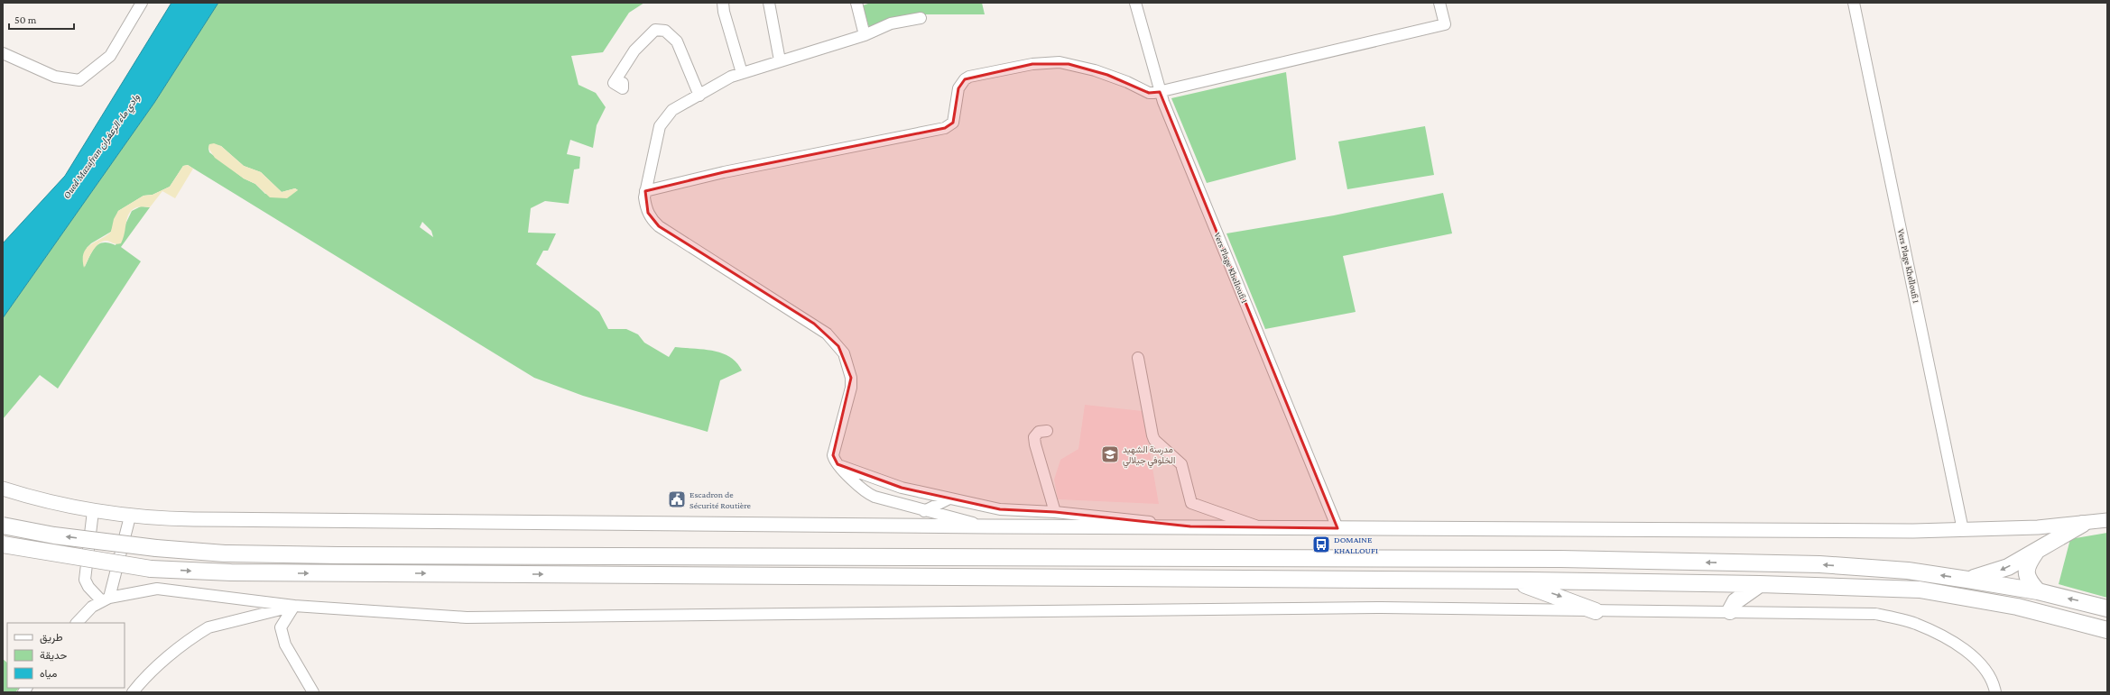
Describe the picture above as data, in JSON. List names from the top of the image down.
{
  "streets": {
    "street": ["Vers Plage Khelloufi 1"]
  },
  "water": ["Oued Mazafran وادي ماء الزعفران"],
  "places": {
    "school or university": ["مدرسة الشهيد الخلوفي جيلالي"],
    "public building": ["Escadron de Sécurité Routière"],
    "bus stop": ["DOMAINE KHALLOUFI"]
  },
  "legend": ["طريق", "حديقة", "مياه"],
  "scale_bar": "50 m"
}
